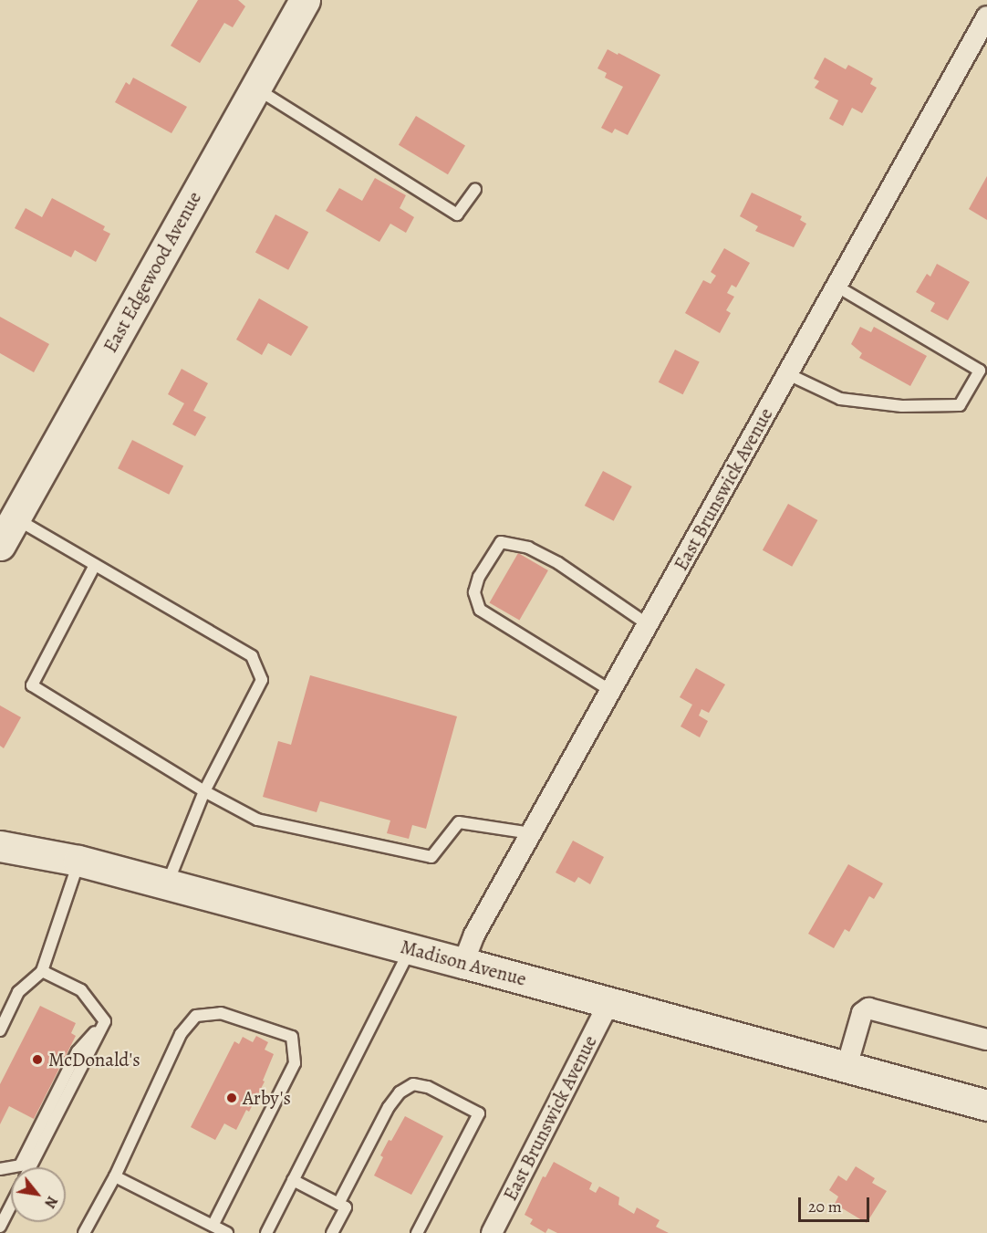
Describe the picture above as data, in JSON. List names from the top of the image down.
{
  "streets": {
    "main road": ["East Edgewood Avenue", "Madison Avenue"],
    "street": ["East Brunswick Avenue"]
  },
  "crossings": [
    ["East Brunswick Avenue", "Madison Avenue"]
  ],
  "places": ["McDonald's", "Arby's"],
  "scale_bar": "20 m",
  "north": "bottom right"
}
